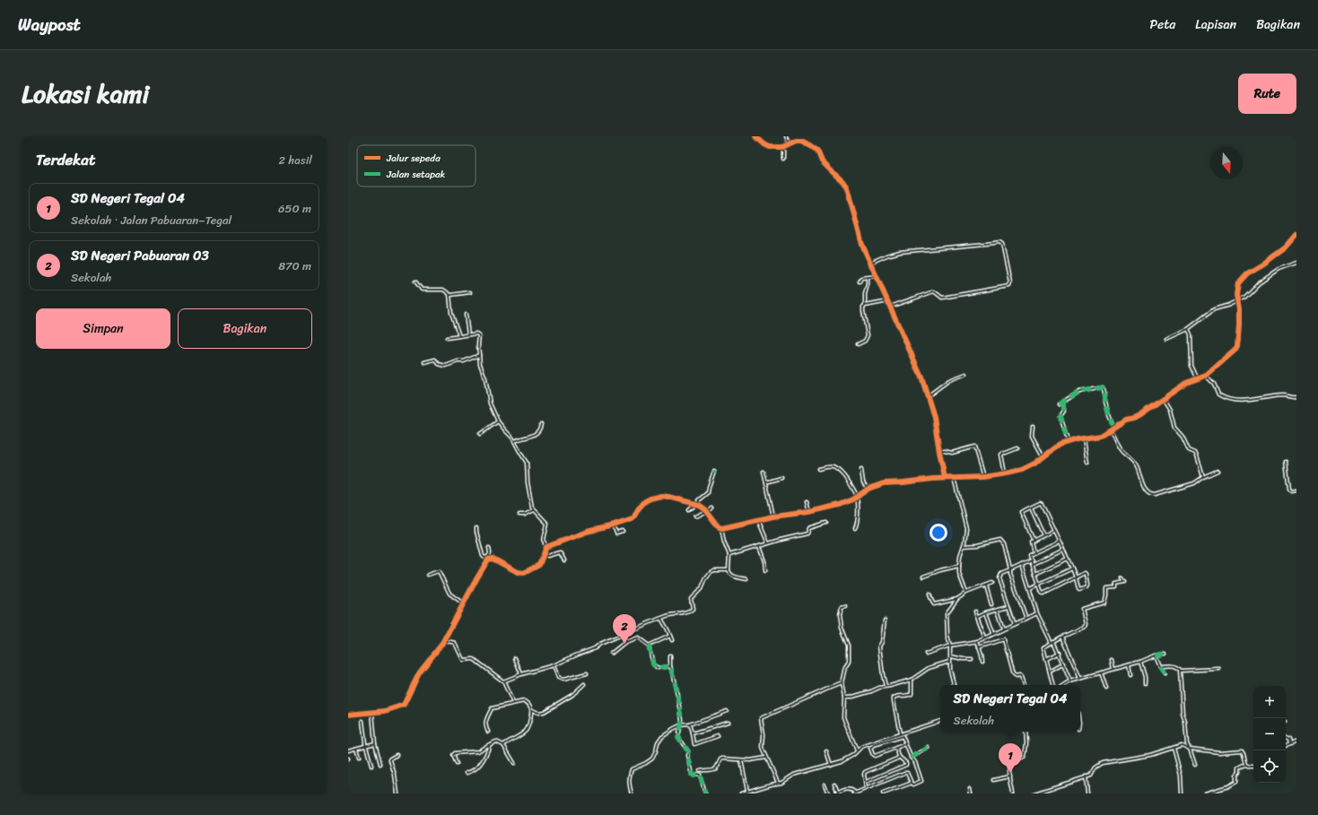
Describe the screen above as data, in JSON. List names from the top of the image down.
{
  "legend": ["Jalur sepeda", "Jalan setapak"],
  "north": "bottom",
  "page": {
    "header": "Waypost",
    "nav": ["Peta", "Lapisan", "Bagikan"],
    "title": "Lokasi kami",
    "buttons": [
      "Rute",
      ["Simpan", "Bagikan"]
    ],
    "heading": ["Terdekat", "2 hasil"],
    "list": [
      {
        "mark": "1",
        "name": "SD Negeri Tegal 04",
        "note": "Sekolah · Jalan Pabuaran–Tegal",
        "value": "650 m"
      },
      {
        "mark": "2",
        "name": "SD Negeri Pabuaran 03",
        "note": "Sekolah",
        "value": "870 m"
      }
    ],
    "pins": ["2", "1"],
    "popup": ["SD Negeri Tegal 04", "Sekolah"],
    "map_buttons": ["+", "−"]
  }
}
